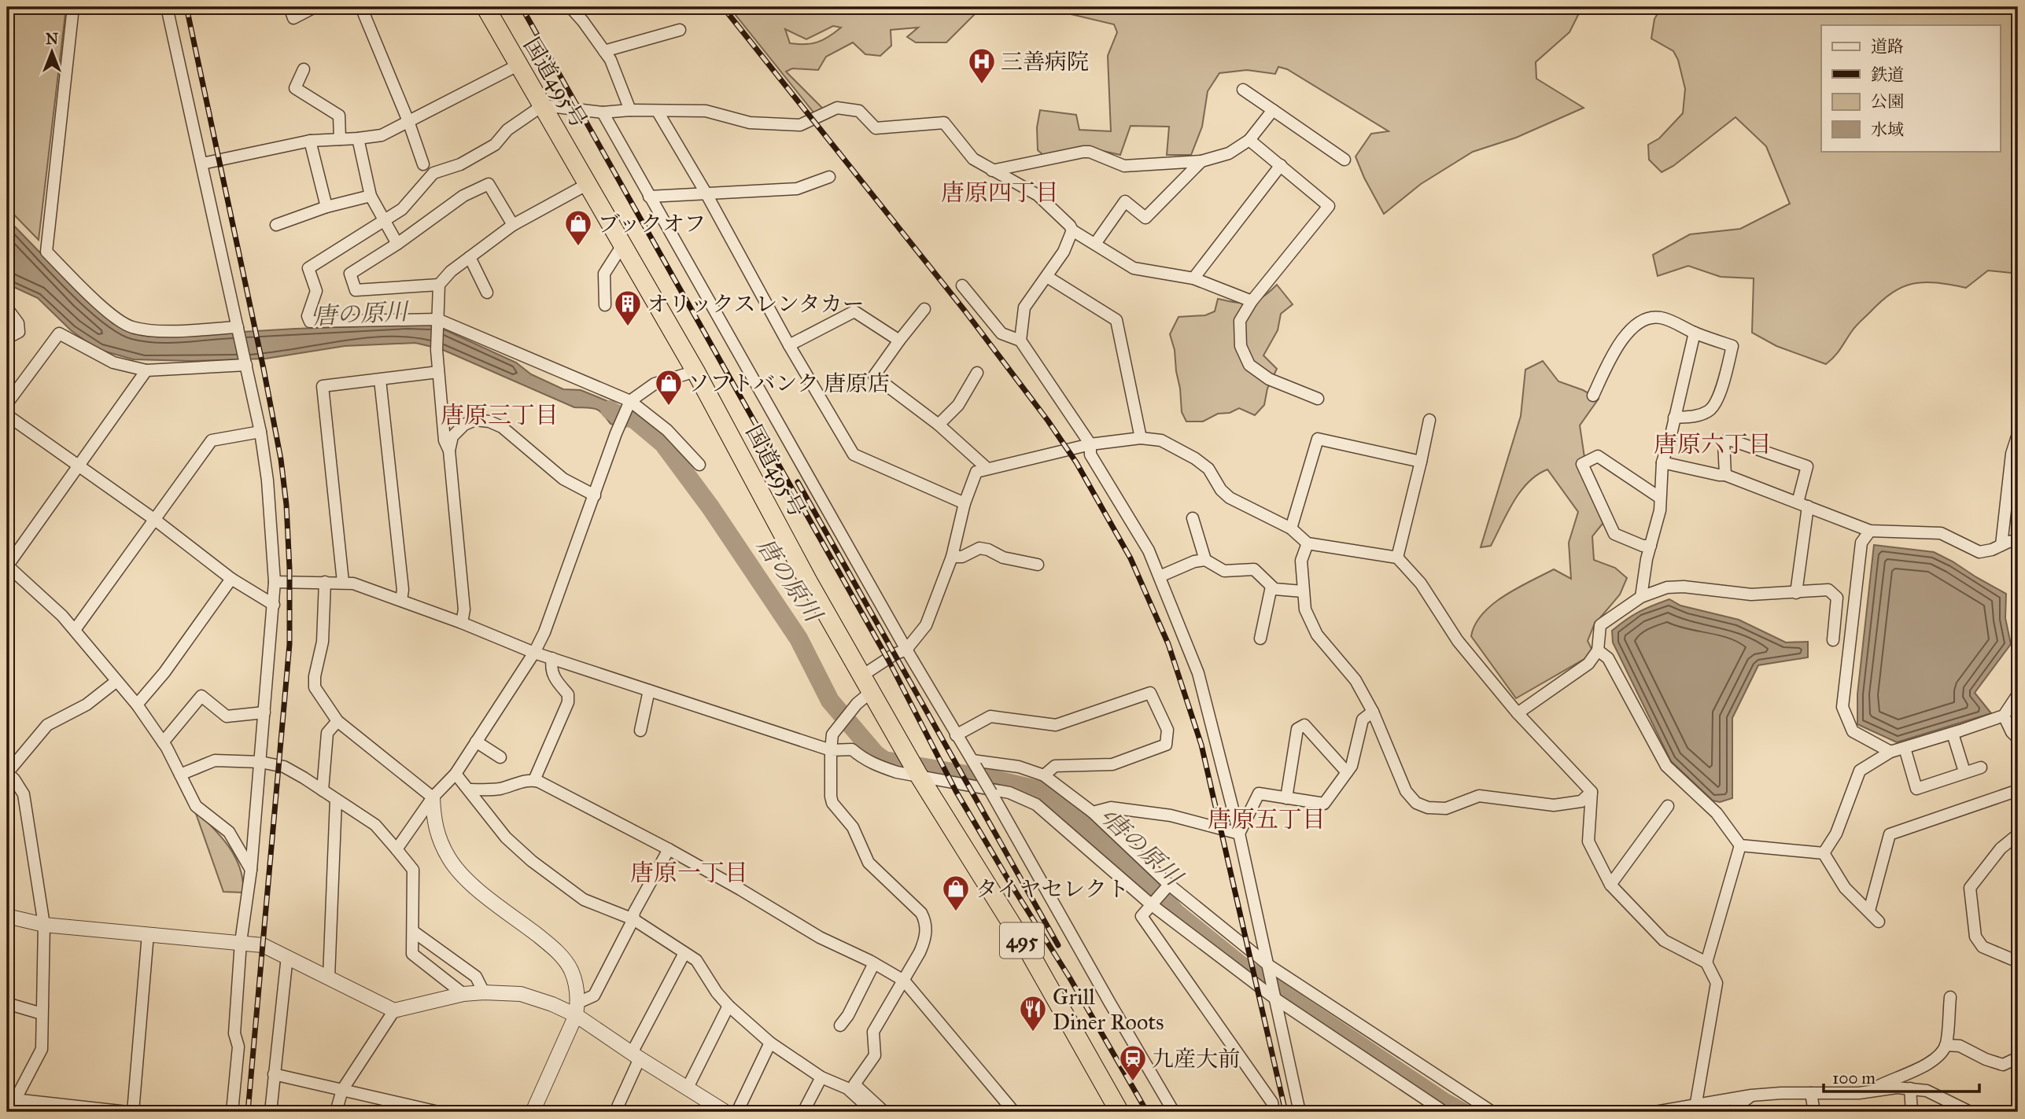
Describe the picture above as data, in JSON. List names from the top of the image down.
{
  "streets": {
    "highway": ["国道495号", "495"]
  },
  "crossings": [
    ["国道495号", "495"]
  ],
  "districts": [
    "唐原四丁目",
    "唐原三丁目",
    "唐原六丁目",
    "唐原五丁目",
    "唐原一丁目"
  ],
  "water": ["唐の原川"],
  "places": {
    "hospital": ["三善病院"],
    "shop": ["ブックオフ", "ソフトバンク 唐原店", "タイヤセレクト"],
    "building": ["オリックスレンタカー"],
    "restaurant": ["Grill Diner Roots"],
    "station": ["九産大前"]
  },
  "legend": [
    "道路",
    "鉄道",
    "公園",
    "水域"
  ],
  "scale_bar": "100 m",
  "north": "top"
}
